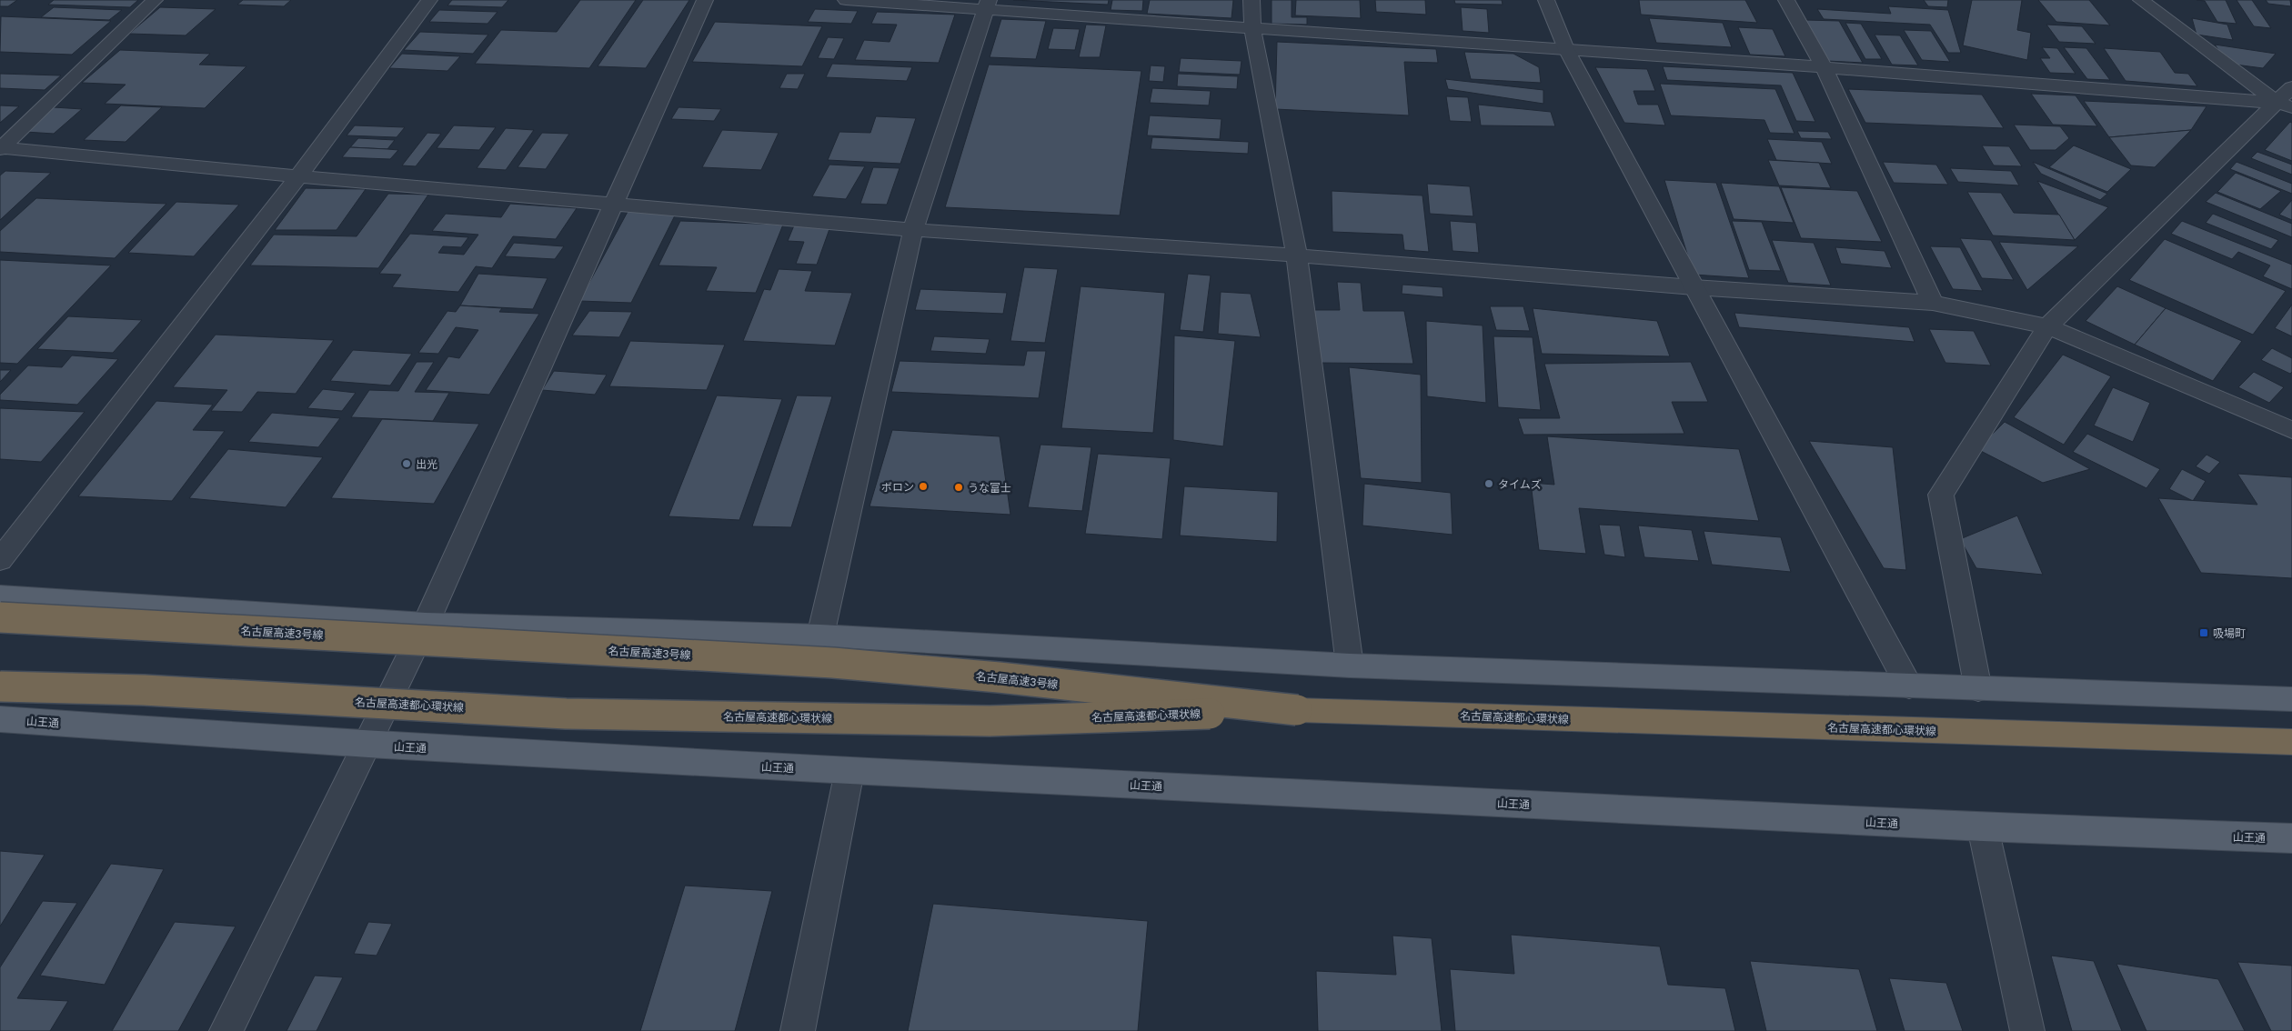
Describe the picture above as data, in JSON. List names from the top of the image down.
{
  "streets": {
    "highway": ["名古屋高速3号線", "名古屋高速都心環状線"],
    "main road": ["山王通"]
  },
  "crossings": [
    ["名古屋高速3号線", "名古屋高速都心環状線"]
  ],
  "places": {
    "other": [
      "出光",
      "タイムズ",
      "ボロン",
      "うな富士"
    ],
    "transit": ["吸場町"]
  }
}
